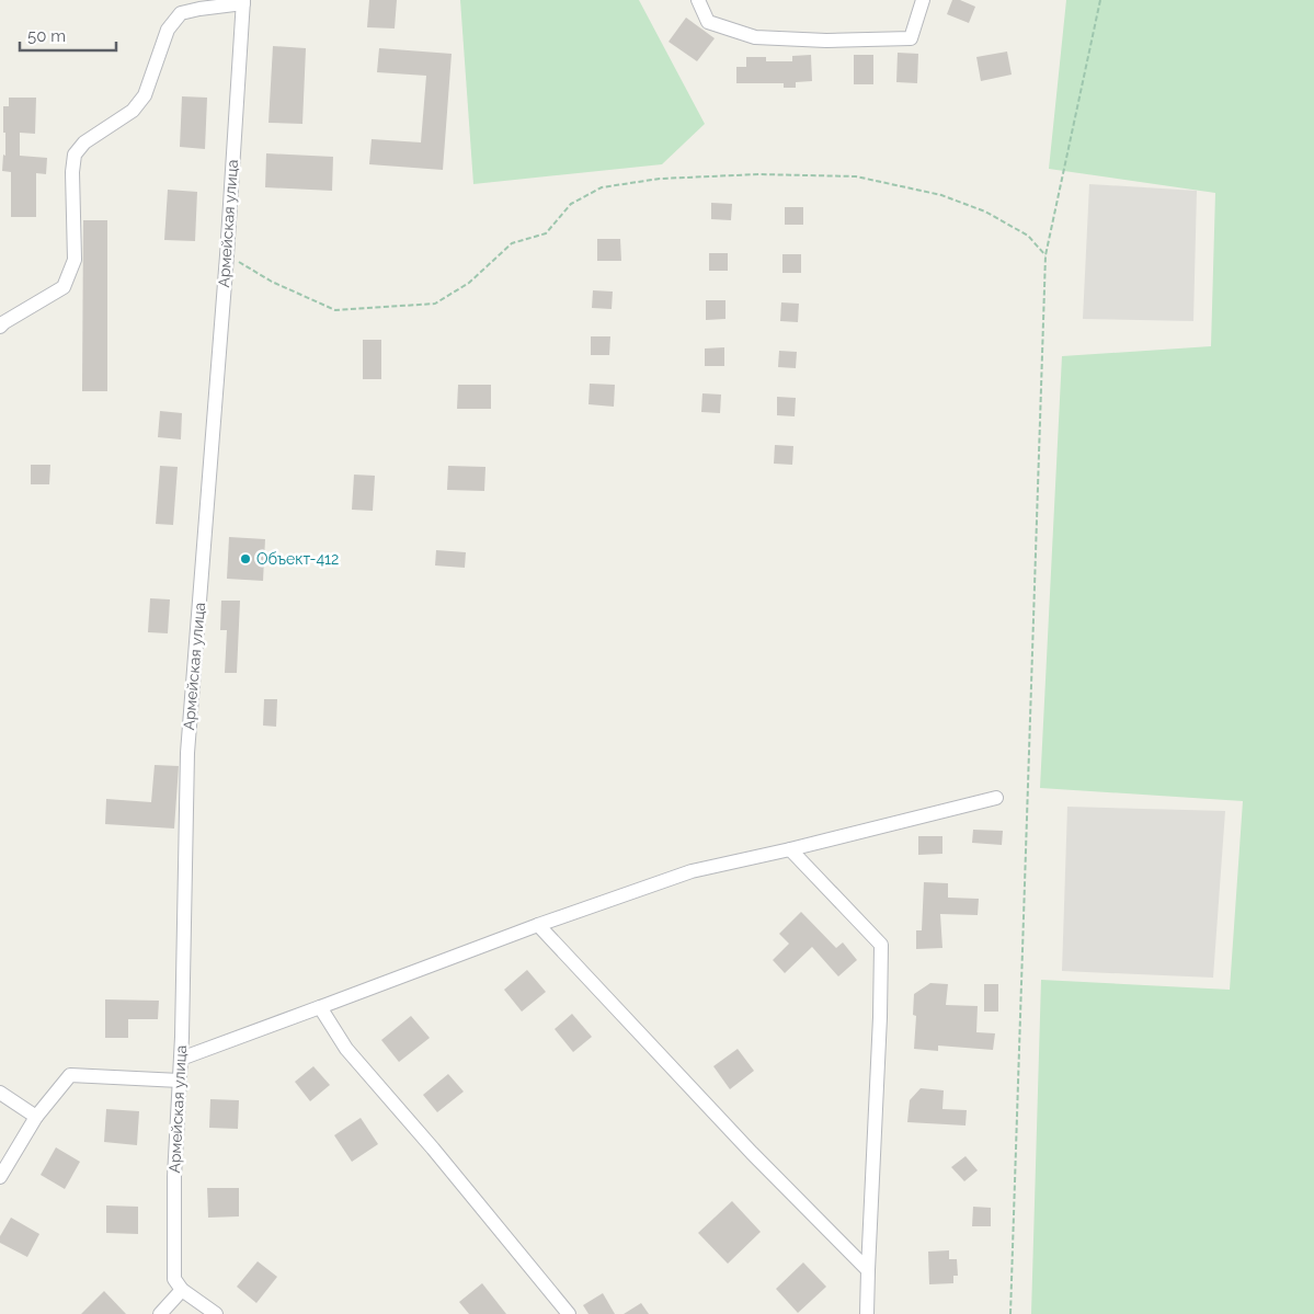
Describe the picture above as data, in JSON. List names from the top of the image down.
{
  "streets": {
    "street": ["Армейская улица"]
  },
  "places": ["Объект-412"],
  "scale_bar": "50 m"
}
